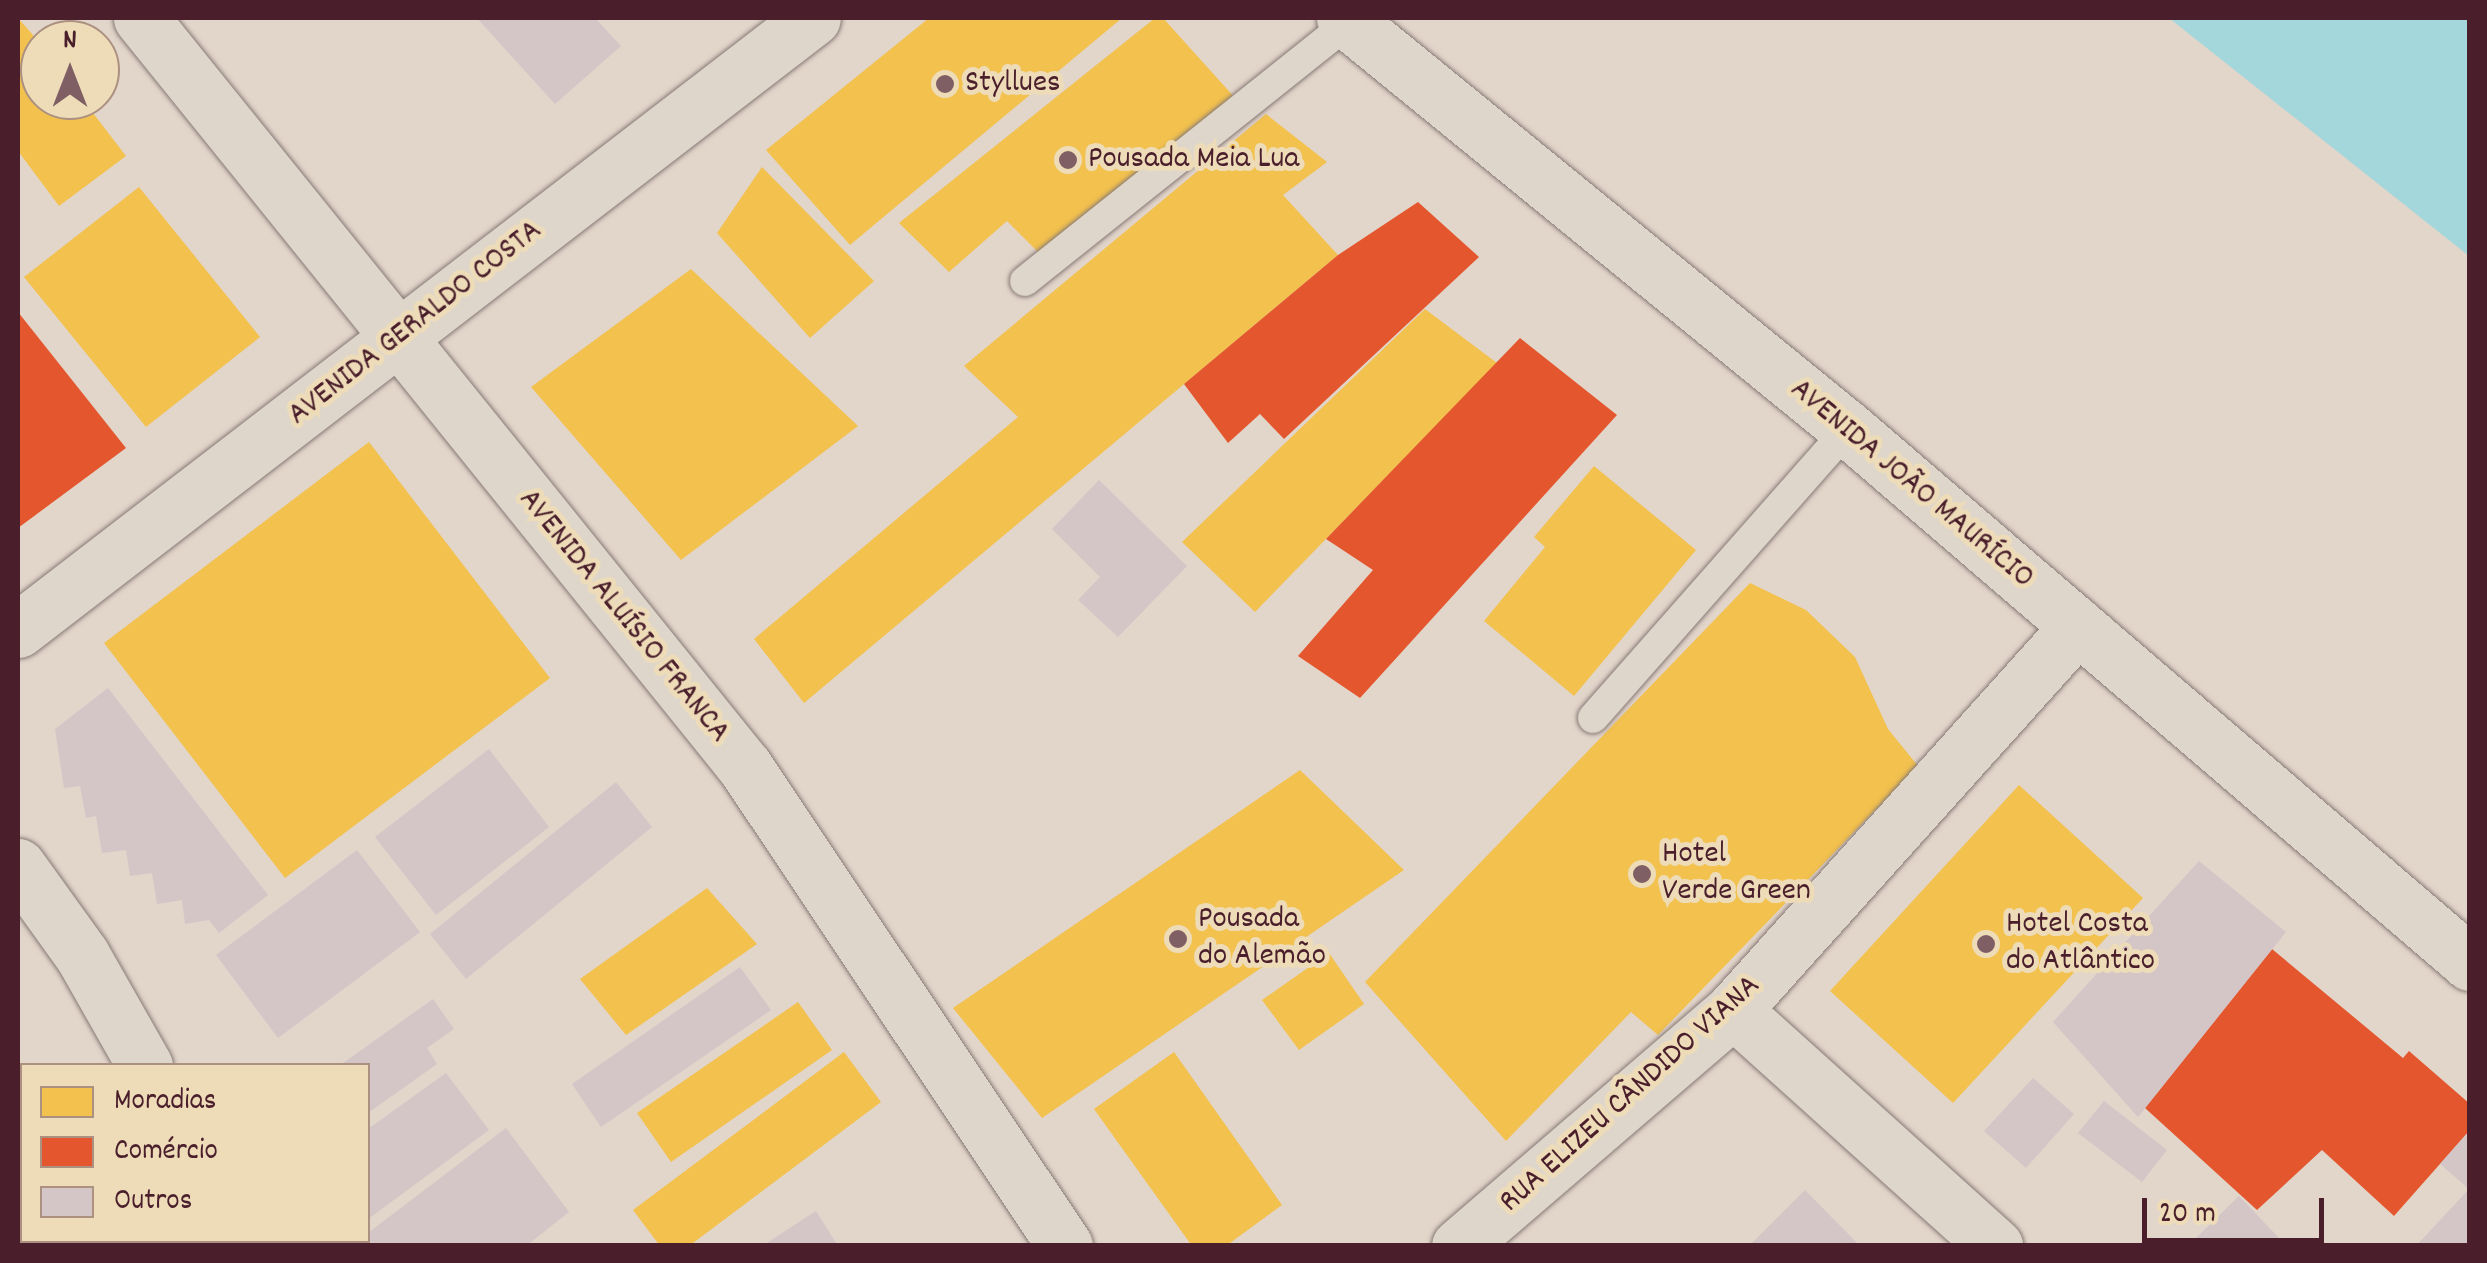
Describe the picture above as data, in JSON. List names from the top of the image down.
{
  "streets": {
    "street": [
      "AVENIDA GERALDO COSTA",
      "AVENIDA JOÃO MAURÍCIO",
      "AVENIDA ALUÍSIO FRANCA",
      "RUA ELIZEU CÂNDIDO VIANA"
    ]
  },
  "crossings": [
    ["AVENIDA GERALDO COSTA", "AVENIDA ALUÍSIO FRANCA"],
    ["AVENIDA JOÃO MAURÍCIO", "RUA ELIZEU CÂNDIDO VIANA"]
  ],
  "places": [
    "Styllues",
    "Pousada Meia Lua",
    "Hotel Verde Green",
    "Pousada do Alemão",
    "Hotel Costa do Atlântico"
  ],
  "legend": ["Moradias", "Comércio", "Outros"],
  "scale_bar": "20 m",
  "north": "top"
}
